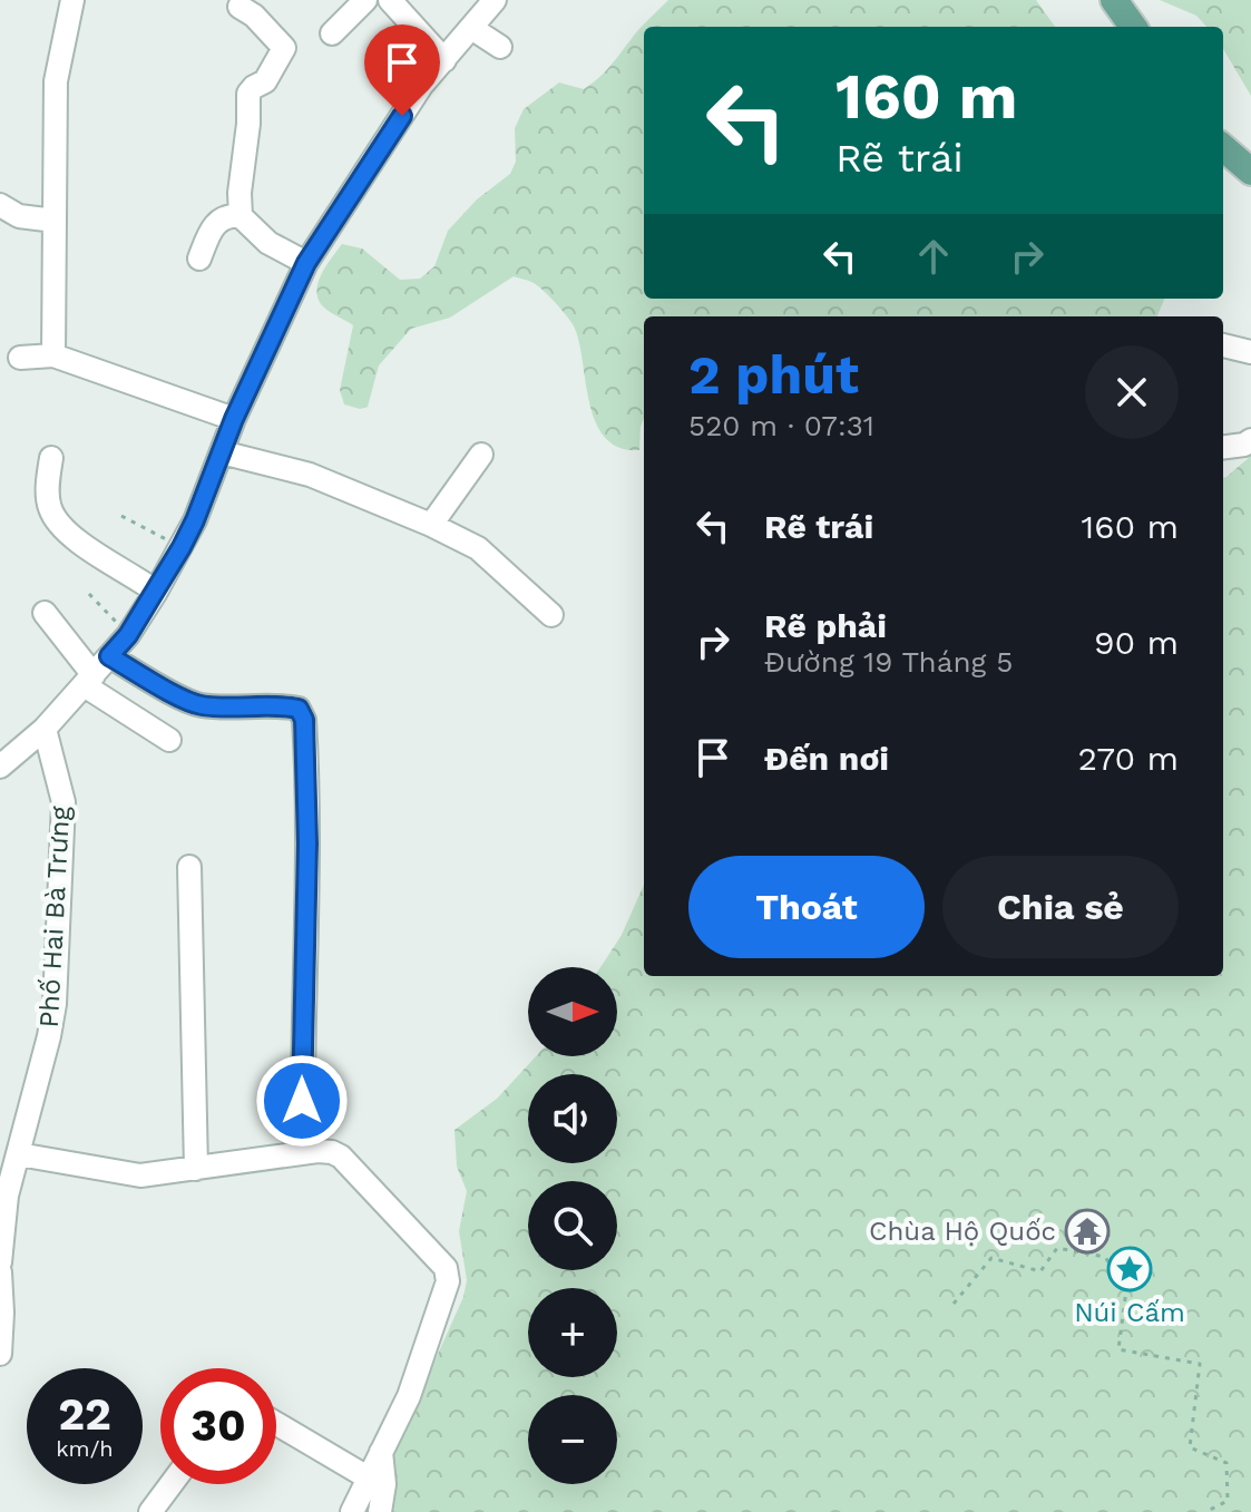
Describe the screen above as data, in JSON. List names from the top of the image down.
{
  "streets": {
    "street": ["Phố Hai Bà Trưng"]
  },
  "places": {
    "temple": ["Chùa Hộ Quốc"],
    "place": ["Núi Cấm"]
  },
  "north": "right",
  "page": {
    "turn": ["160 m", "Rẽ trái"],
    "heading": ["2 phút", "520 m · 07:31"],
    "list": [
      {
        "name": "Rẽ trái",
        "value": "160 m"
      },
      {
        "name": "Rẽ phải",
        "note": "Đường 19 Tháng 5",
        "value": "90 m"
      },
      {
        "name": "Đến nơi",
        "value": "270 m"
      }
    ],
    "buttons": ["Thoát", "Chia sẻ"],
    "map_buttons": ["+", "−"],
    "speed": "22 km/h",
    "limit": "30"
  }
}
